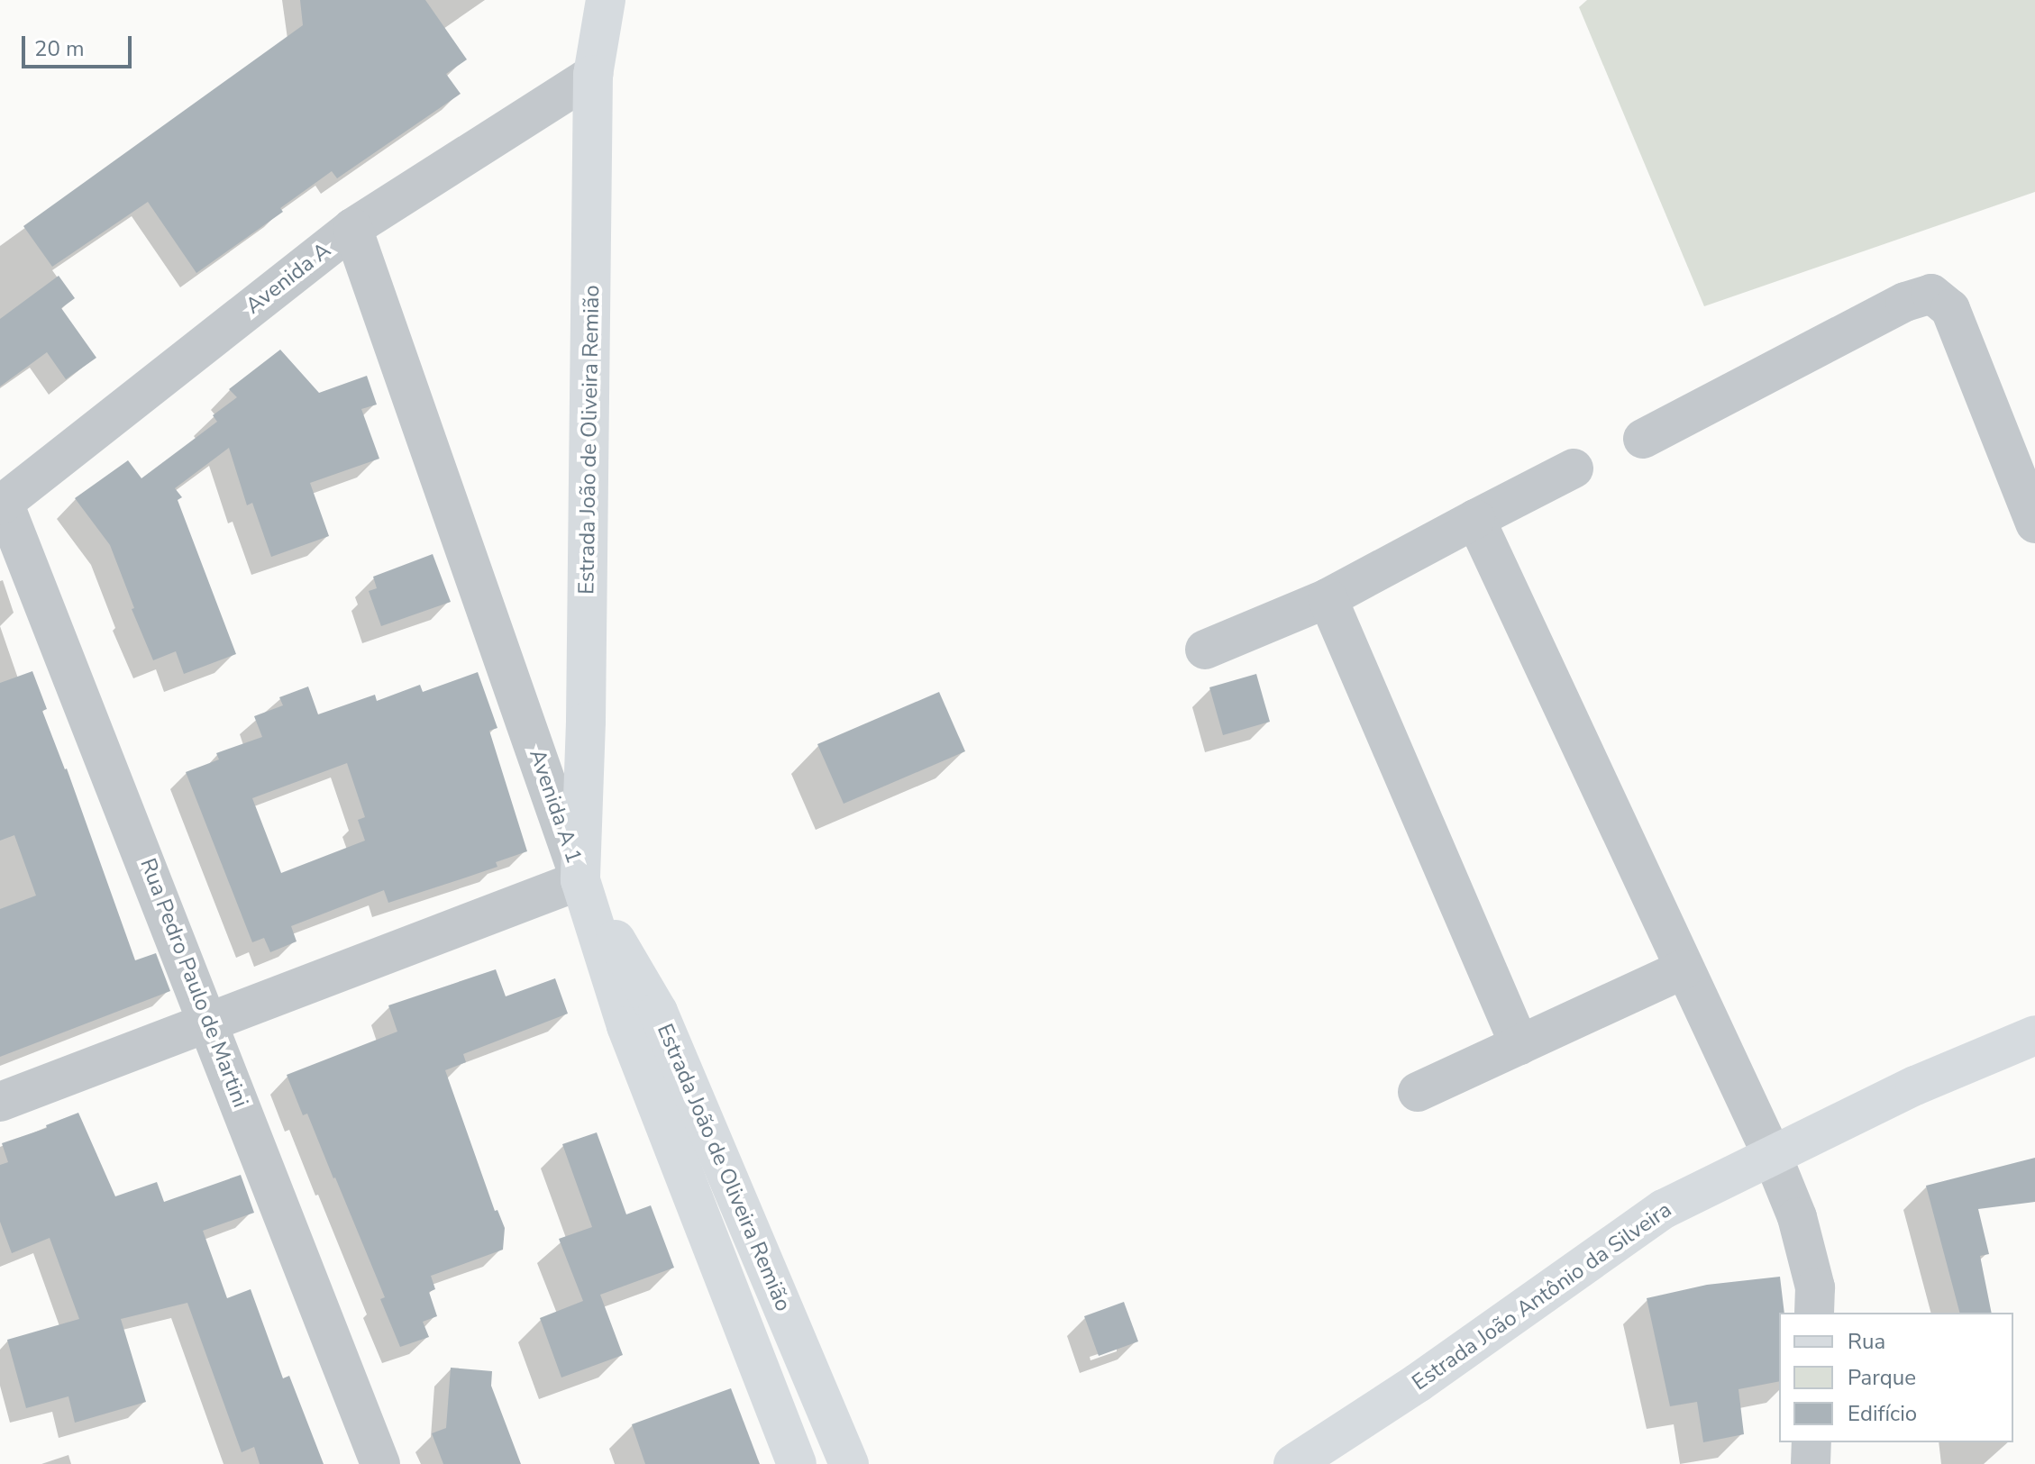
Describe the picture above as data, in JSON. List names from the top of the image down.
{
  "streets": {
    "main road": ["Estrada João de Oliveira Remião", "Estrada João Antônio da Silveira"],
    "street": ["Avenida A", "Avenida A 1", "Rua Pedro Paulo de Martini"]
  },
  "crossings": [
    ["Avenida A", "Estrada João de Oliveira Remião"],
    ["Avenida A", "Avenida A 1"],
    ["Avenida A", "Rua Pedro Paulo de Martini"],
    ["Estrada João de Oliveira Remião", "Avenida A 1"],
    ["Avenida A 1", "Rua Pedro Paulo de Martini"]
  ],
  "legend": ["Rua", "Parque", "Edifício"],
  "scale_bar": "20 m"
}
